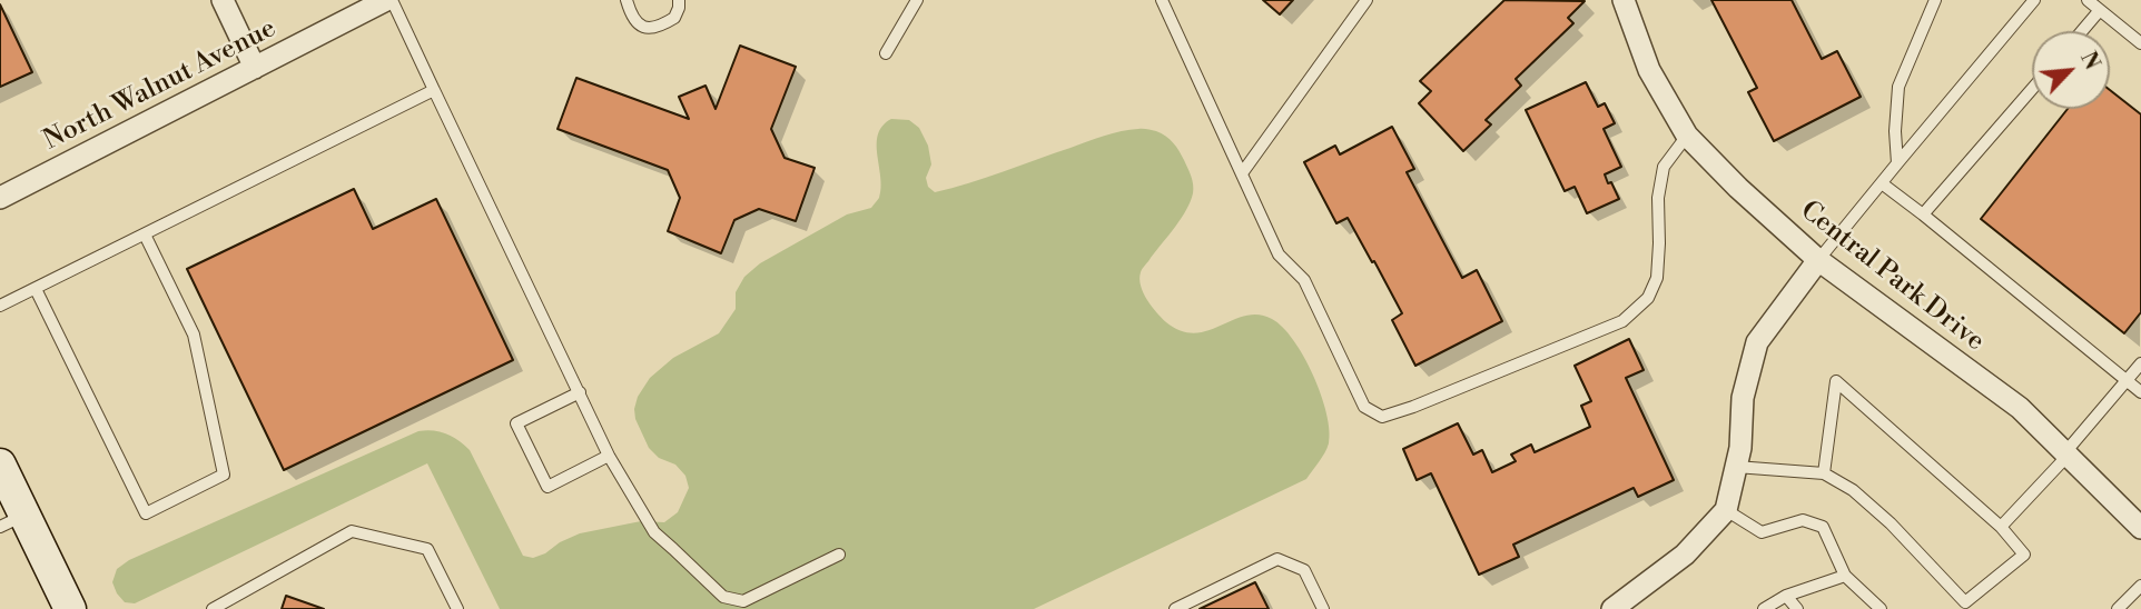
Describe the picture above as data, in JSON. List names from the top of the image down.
{
  "streets": {
    "street": ["North Walnut Avenue", "Central Park Drive"]
  },
  "north": "top right"
}
